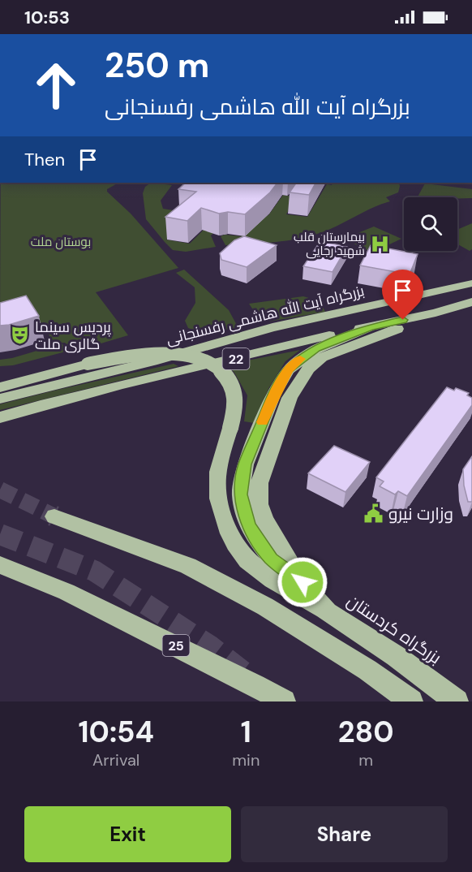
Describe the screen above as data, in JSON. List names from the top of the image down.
{
  "streets": {
    "highway": [
      "بزرگراه آیت الله هاشمی رفسنجانی",
      "22",
      "بزرگراه کردستان",
      "25"
    ]
  },
  "crossings": [
    ["22", "بزرگراه کردستان"]
  ],
  "parks": ["بوستان ملت"],
  "places": {
    "hospital": ["بیمارستان قلب شهید رجایی"],
    "theatre": ["پردیس سینما گالری ملت"],
    "public building": ["وزارت نیرو"]
  },
  "page": {
    "status": "10:53",
    "turn": ["250 m", "بزرگراه آیت الله هاشمی رفسنجانی"],
    "then": "Then",
    "eta": [
      "10:54",
      "Arrival",
      "1",
      "min",
      "280",
      "m"
    ],
    "buttons": ["Exit", "Share"]
  }
}
